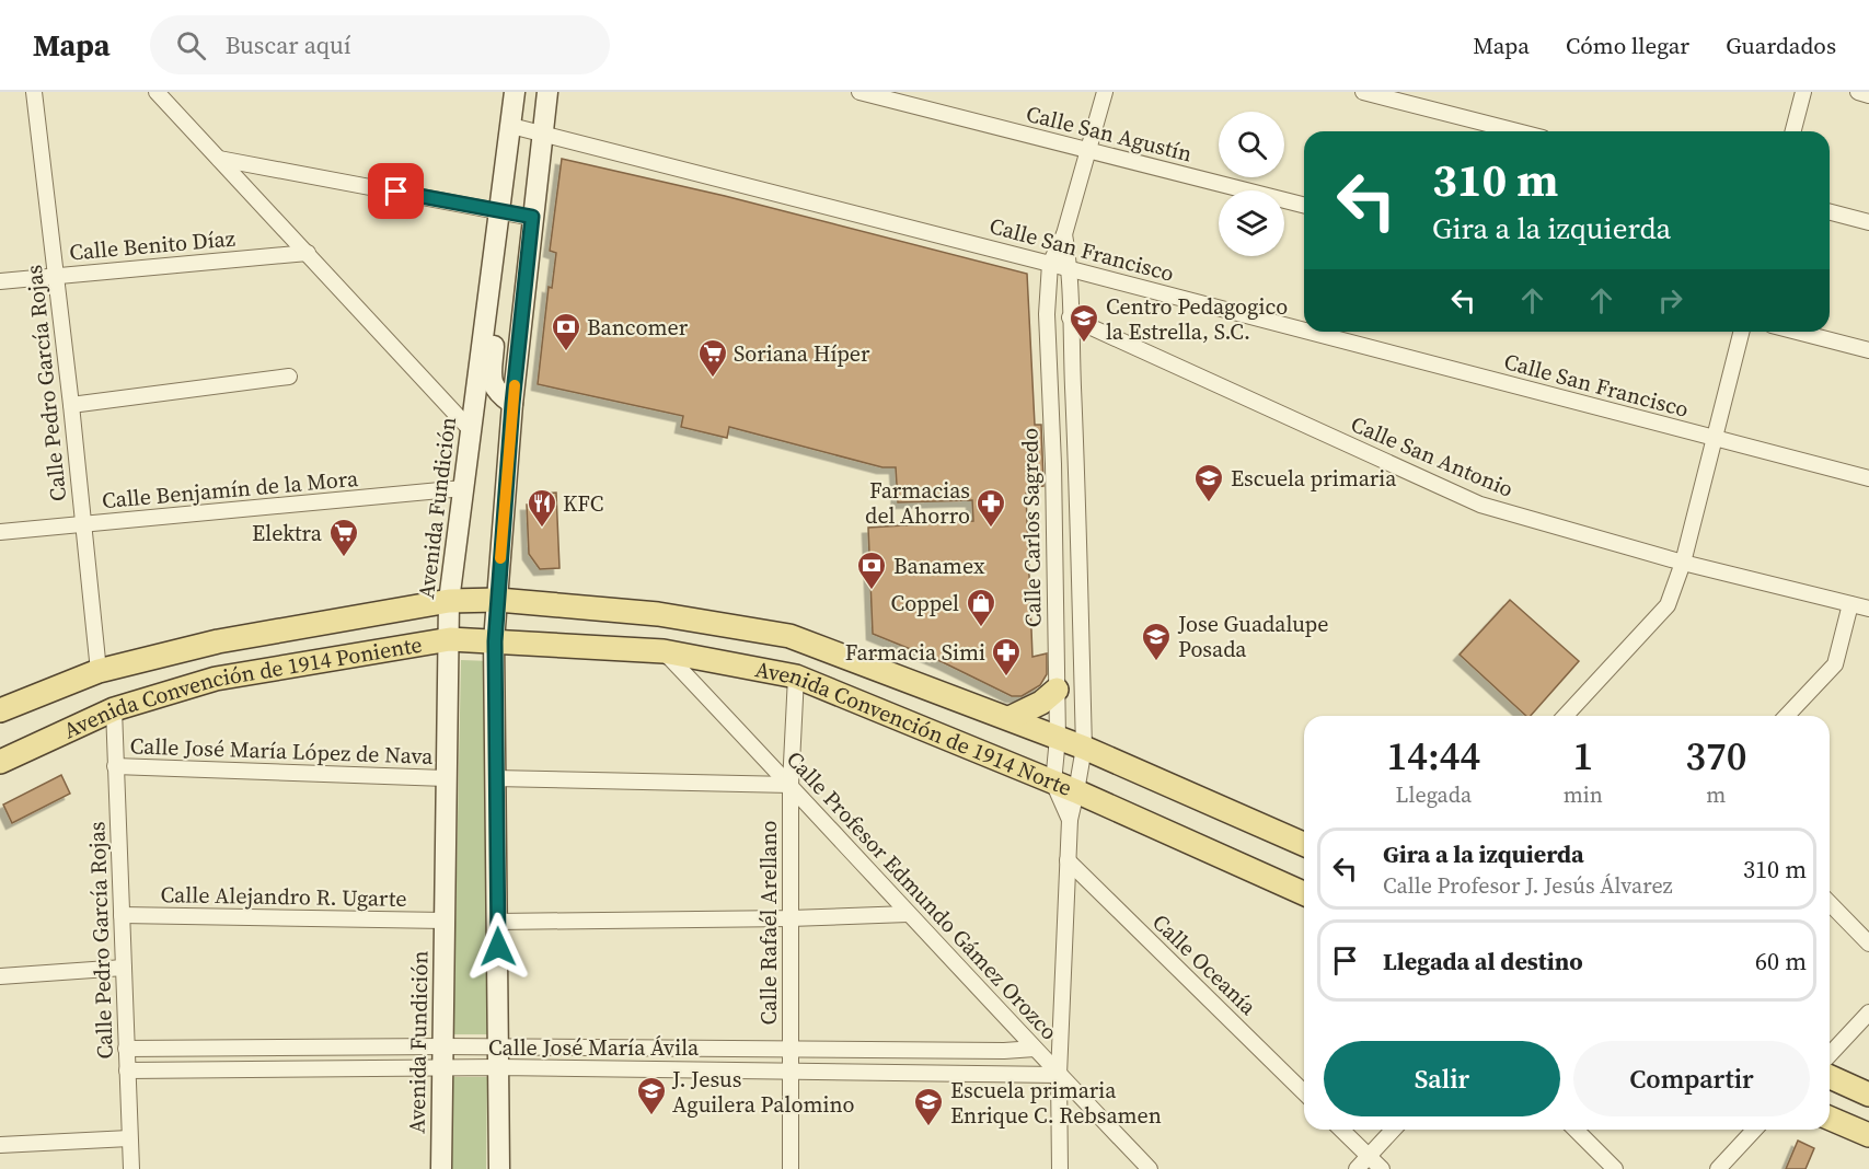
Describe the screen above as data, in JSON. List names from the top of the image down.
{
  "streets": {
    "main road": ["Avenida Convención de 1914 Poniente", "Avenida Convención de 1914 Norte"],
    "street": [
      "Calle San Agustín",
      "Calle Benito Díaz",
      "Calle San Francisco",
      "Calle Pedro García Rojas",
      "Calle San Antonio",
      "Calle Benjamín de la Mora",
      "Avenida Fundición",
      "Calle Carlos Sagredo",
      "Calle José María López de Nava",
      "Calle Profesor Edmundo Gámez Orozco",
      "Calle Alejandro R. Ugarte",
      "Calle Rafaél Arellano",
      "Calle Oceanía",
      "Calle José María Ávila"
    ]
  },
  "crossings": [
    ["Calle San Agustín", "Calle Carlos Sagredo"],
    ["Calle Benito Díaz", "Calle Pedro García Rojas"],
    ["Calle San Francisco", "Avenida Fundición"],
    ["Calle San Francisco", "Calle Carlos Sagredo"],
    ["Calle Pedro García Rojas", "Calle Benjamín de la Mora"],
    ["Calle Pedro García Rojas", "Avenida Convención de 1914 Poniente"],
    ["Calle Pedro García Rojas", "Calle José María López de Nava"],
    ["Calle Pedro García Rojas", "Calle Alejandro R. Ugarte"],
    ["Calle Pedro García Rojas", "Calle José María Ávila"],
    ["Calle San Antonio", "Calle Carlos Sagredo"],
    ["Calle Benjamín de la Mora", "Avenida Fundición"],
    ["Avenida Fundición", "Avenida Convención de 1914 Poniente"],
    ["Avenida Fundición", "Calle José María López de Nava"],
    ["Avenida Fundición", "Calle Alejandro R. Ugarte"],
    ["Avenida Fundición", "Calle José María Ávila"],
    ["Calle Carlos Sagredo", "Avenida Convención de 1914 Norte"],
    ["Calle Carlos Sagredo", "Calle Profesor Edmundo Gámez Orozco"],
    ["Calle Carlos Sagredo", "Calle Oceanía"],
    ["Calle Carlos Sagredo", "Calle José María Ávila"],
    ["Avenida Convención de 1914 Poniente", "Avenida Convención de 1914 Norte"],
    ["Avenida Convención de 1914 Norte", "Calle Profesor Edmundo Gámez Orozco"],
    ["Avenida Convención de 1914 Norte", "Calle Rafaél Arellano"],
    ["Calle Profesor Edmundo Gámez Orozco", "Calle Rafaél Arellano"],
    ["Calle Profesor Edmundo Gámez Orozco", "Calle José María Ávila"],
    ["Calle Rafaél Arellano", "Calle José María Ávila"]
  ],
  "places": {
    "school or university": [
      "Centro Pedagogico la Estrella, S.C.",
      "Escuela primaria",
      "Jose Guadalupe Posada",
      "J. Jesus Aguilera Palomino",
      "Escuela primaria Enrique C. Rebsamen"
    ],
    "bank": ["Bancomer", "Banamex"],
    "supermarket": ["Soriana Híper", "Elektra"],
    "restaurant": ["KFC"],
    "pharmacy": ["Farmacias del Ahorro", "Farmacia Simi"],
    "shop": ["Coppel"]
  },
  "page": {
    "header": "Mapa",
    "search": "Buscar aquí",
    "nav": ["Mapa", "Cómo llegar", "Guardados"],
    "turn": ["310 m", "Gira a la izquierda"],
    "eta": [
      "14:44",
      "Llegada",
      "1",
      "min",
      "370",
      "m"
    ],
    "list": [
      {
        "name": "Gira a la izquierda",
        "note": "Calle Profesor J. Jesús Álvarez",
        "value": "310 m"
      },
      {
        "name": "Llegada al destino",
        "value": "60 m"
      }
    ],
    "buttons": ["Salir", "Compartir"]
  }
}
